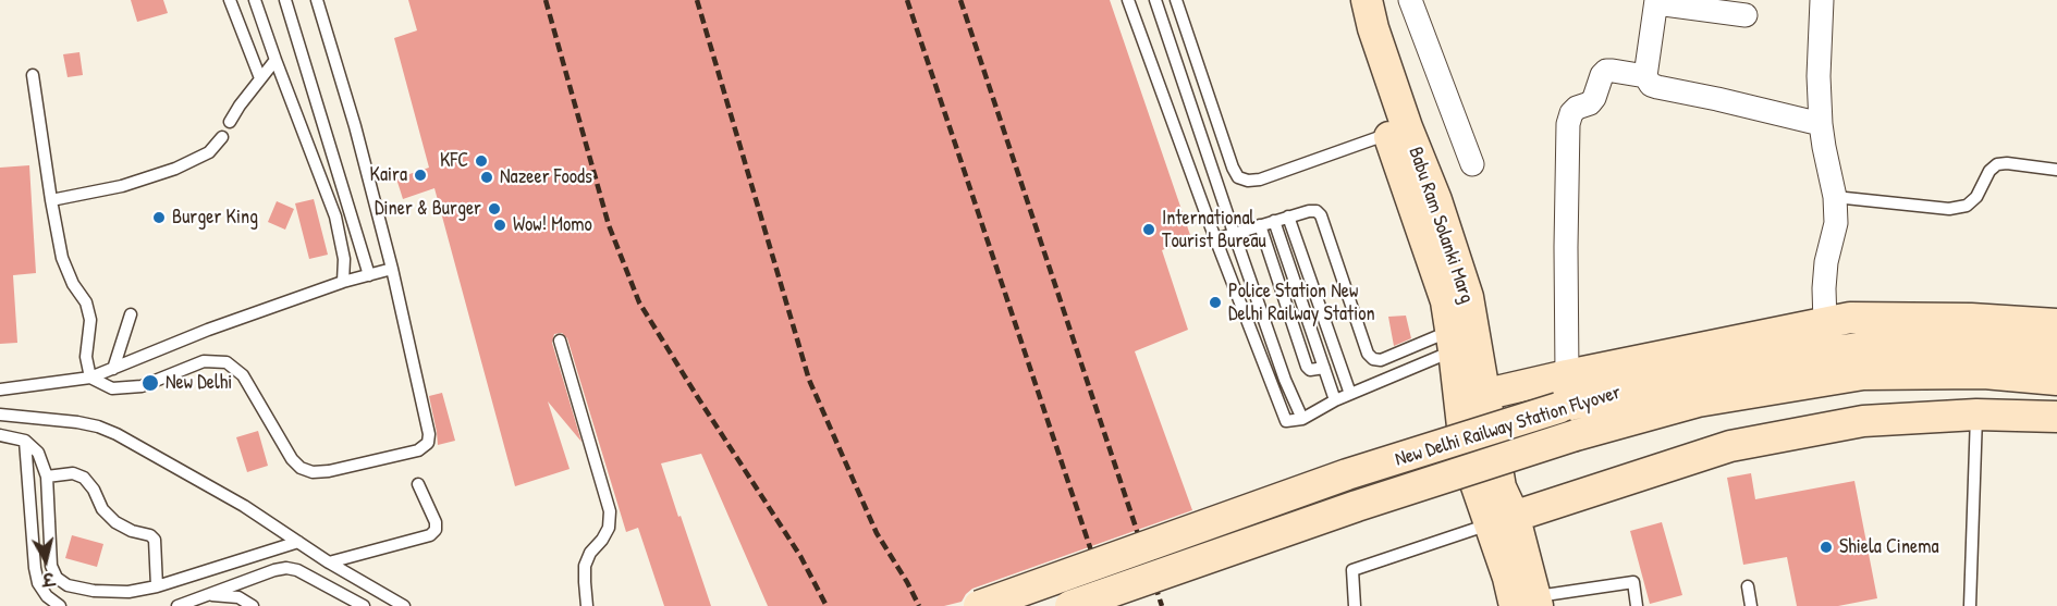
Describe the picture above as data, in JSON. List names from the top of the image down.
{
  "streets": {
    "main road": ["Babu Ram Solanki Marg", "New Delhi Railway Station Flyover"]
  },
  "places": [
    "KFC",
    "Kaira",
    "Nazeer Foods",
    "Diner & Burger",
    "Burger King",
    "Wow! Momo",
    "International Tourist Bureau",
    "Police Station New Delhi Railway Station",
    "New Delhi",
    "Shiela Cinema"
  ],
  "north": "bottom"
}
